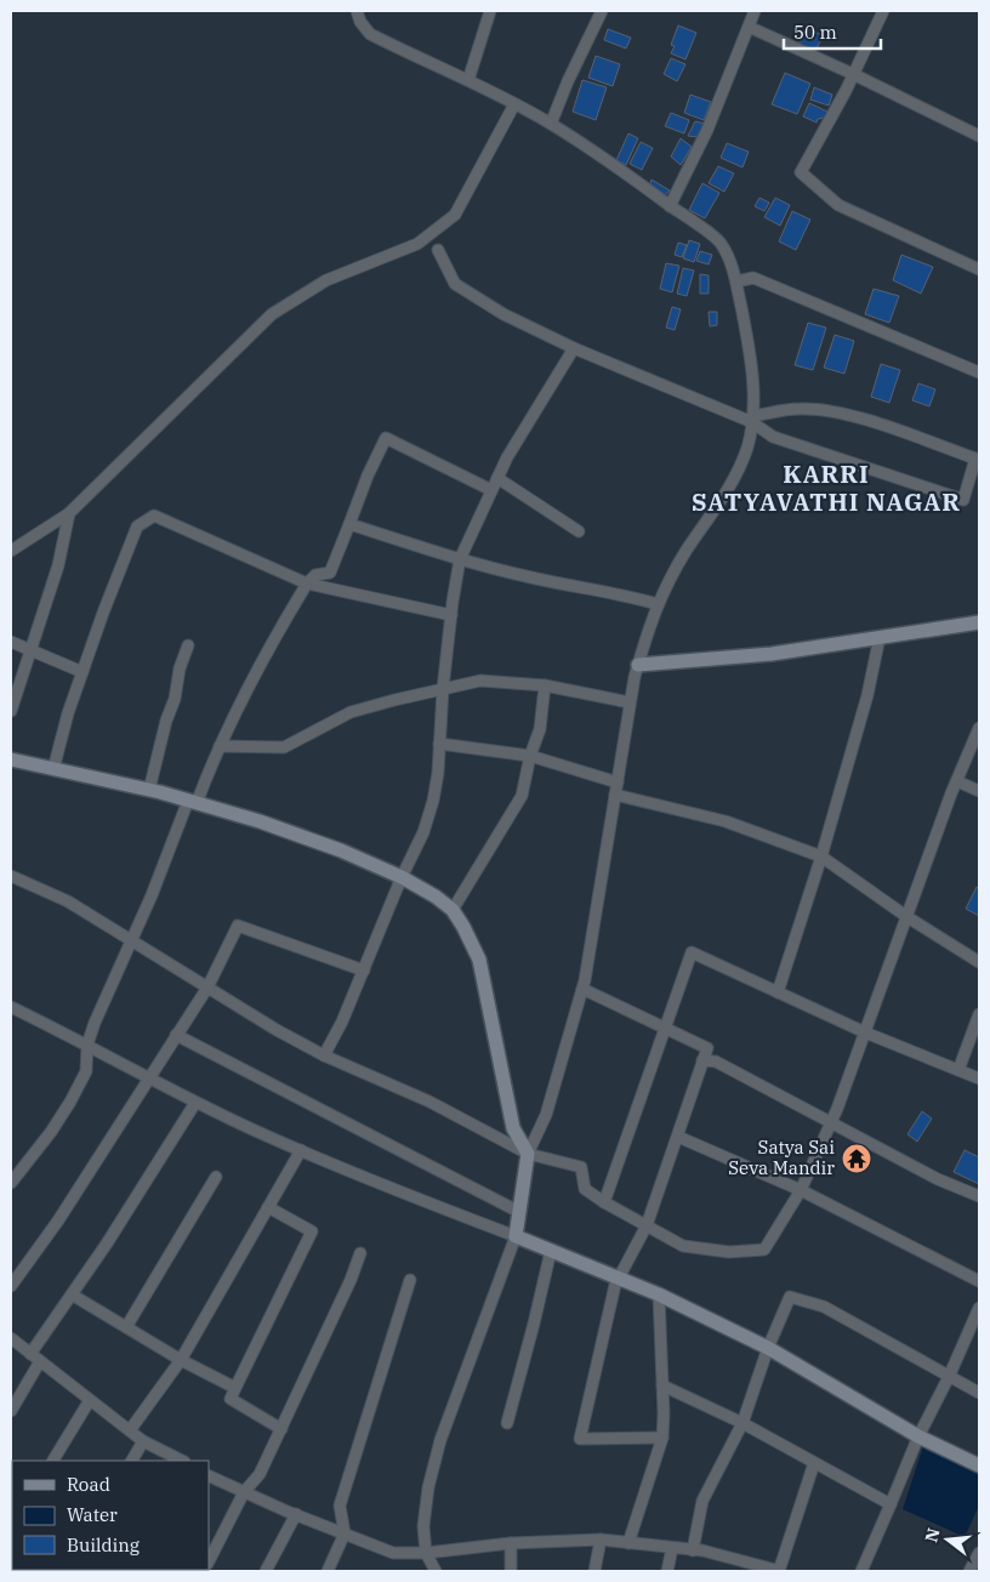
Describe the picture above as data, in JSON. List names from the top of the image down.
{
  "districts": ["KARRI SATYAVATHI NAGAR"],
  "places": {
    "temple": ["Satya Sai Seva Mandir"]
  },
  "legend": ["Road", "Water", "Building"],
  "scale_bar": "50 m",
  "north": "left"
}
